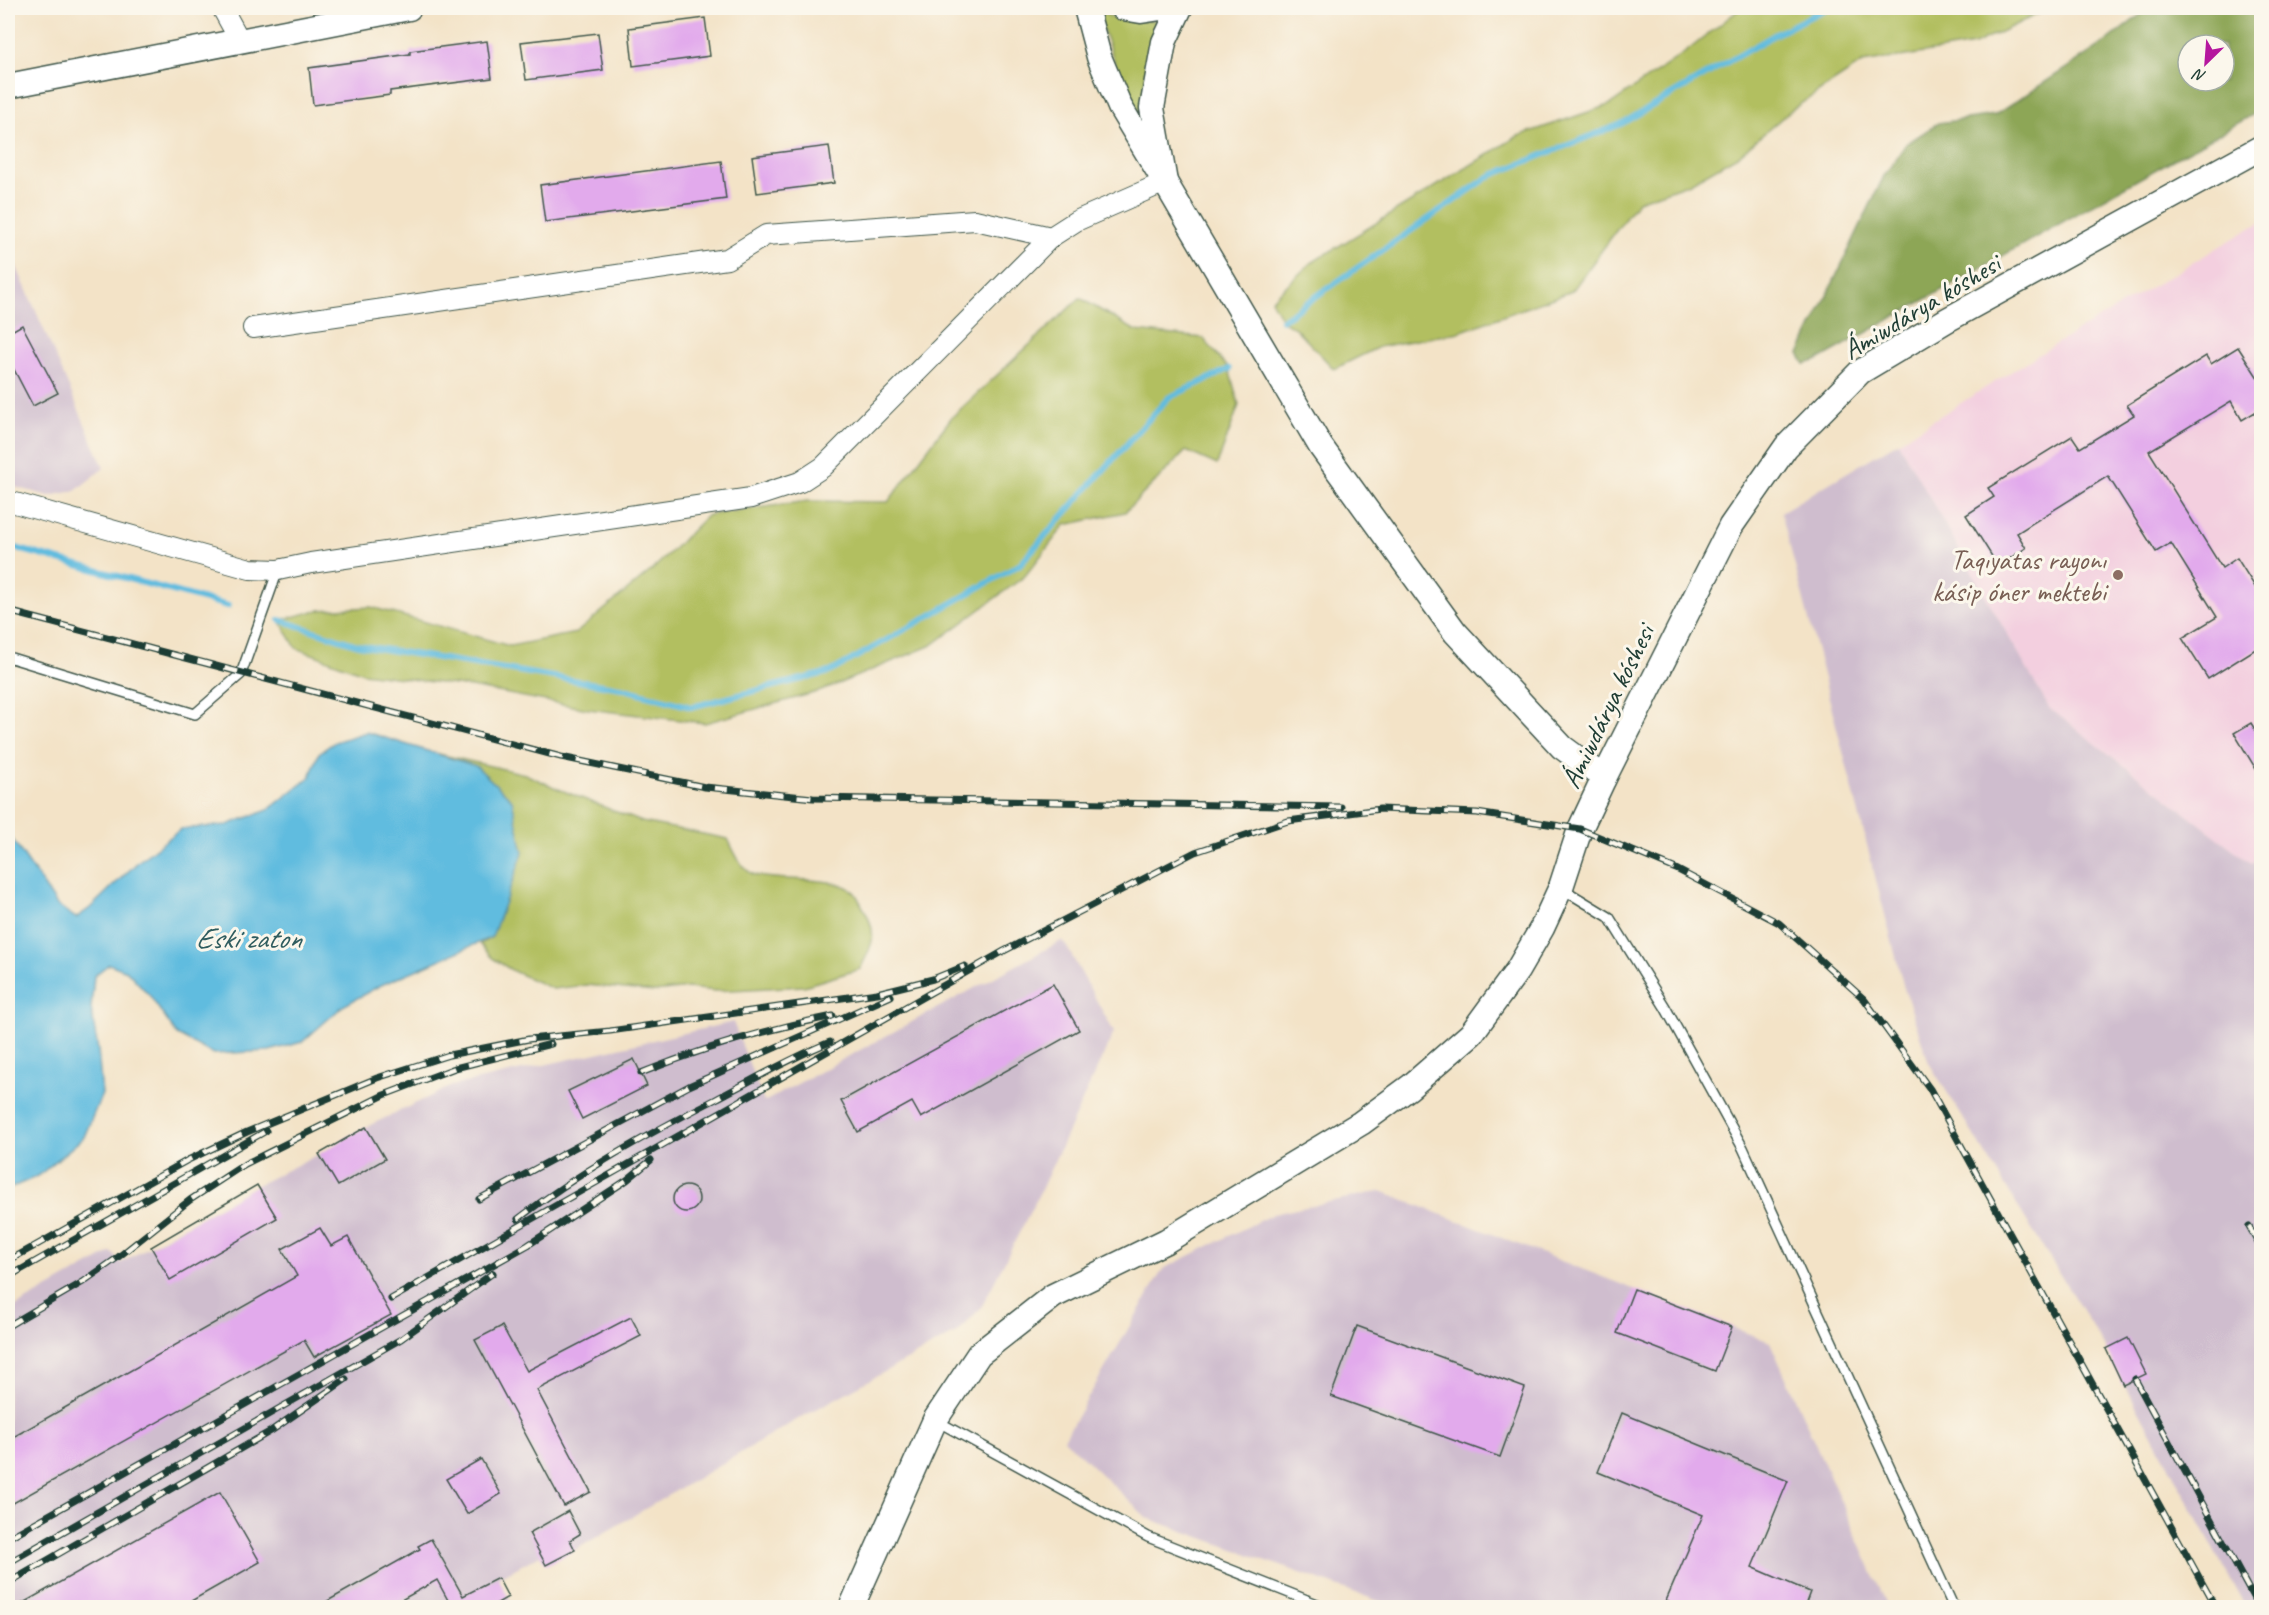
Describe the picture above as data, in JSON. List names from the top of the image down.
{
  "streets": {
    "street": ["Ámiwdárya kóshesi"]
  },
  "water": ["Eski zaton"],
  "places": ["Taqıyatas rayonı kásip óner mektebi"],
  "north": "bottom left"
}
